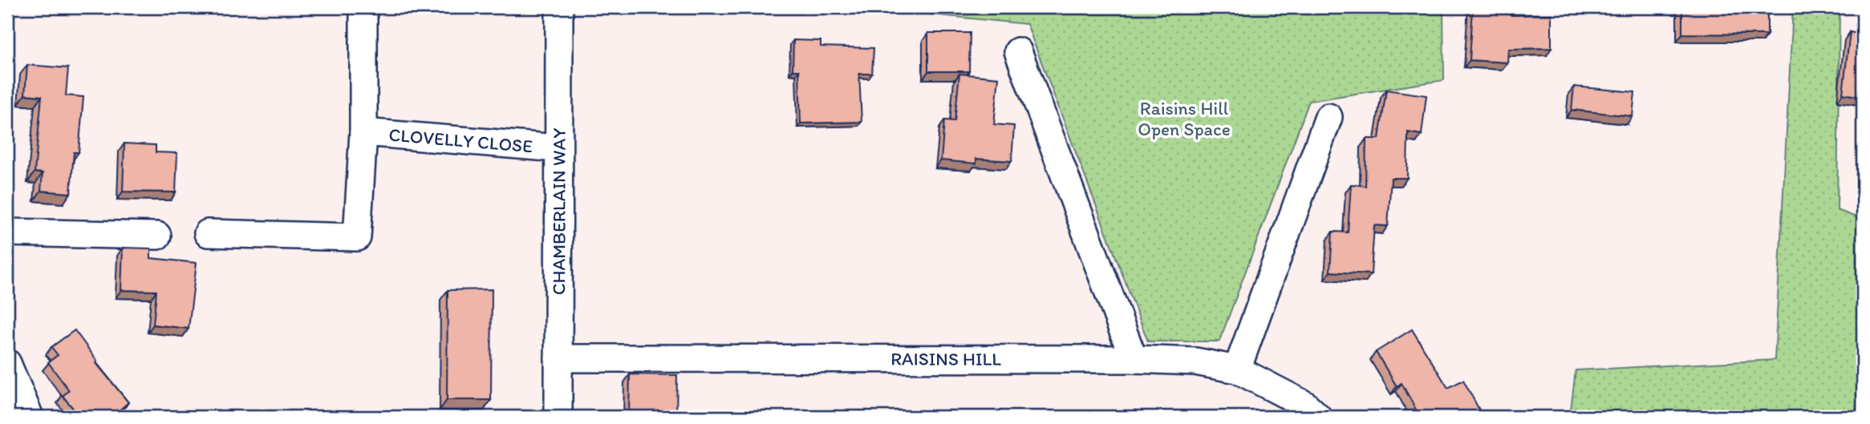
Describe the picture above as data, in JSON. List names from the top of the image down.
{
  "streets": {
    "street": ["CLOVELLY CLOSE", "CHAMBERLAIN WAY", "RAISINS HILL"]
  },
  "crossings": [
    ["CLOVELLY CLOSE", "CHAMBERLAIN WAY"],
    ["CHAMBERLAIN WAY", "RAISINS HILL"]
  ],
  "parks": ["Raisins Hill Open Space"]
}
